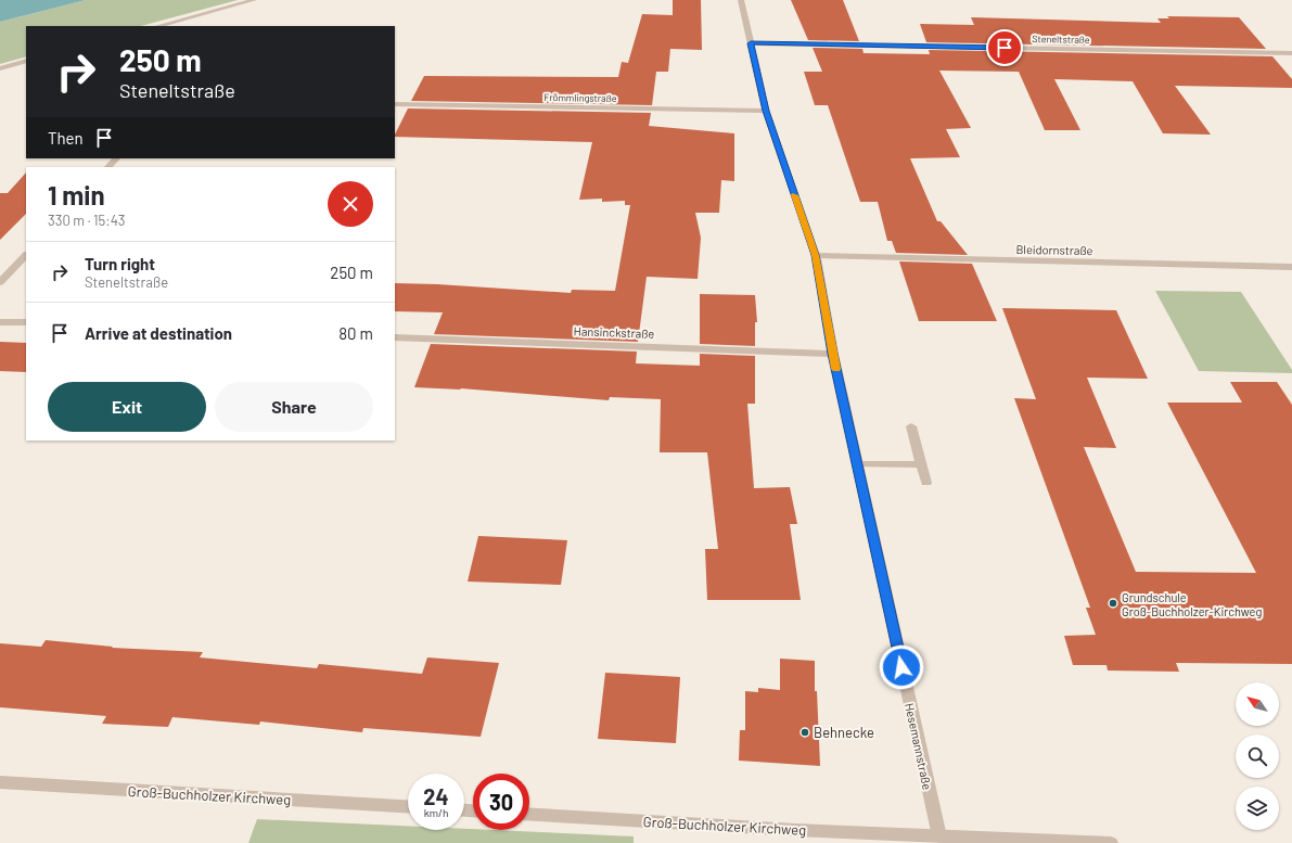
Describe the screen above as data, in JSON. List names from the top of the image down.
{
  "streets": {
    "street": [
      "Steneltstraße",
      "Frömmlingstraße",
      "Bleidornstraße",
      "Hansinckstraße",
      "Hesemannstraße",
      "Groß-Buchholzer Kirchweg"
    ]
  },
  "crossings": [
    ["Steneltstraße", "Hesemannstraße"],
    ["Frömmlingstraße", "Hesemannstraße"],
    ["Bleidornstraße", "Hesemannstraße"],
    ["Hansinckstraße", "Hesemannstraße"],
    ["Hesemannstraße", "Groß-Buchholzer Kirchweg"]
  ],
  "places": ["Grundschule Groß-Buchholzer-Kirchweg", "Behnecke"],
  "north": "top left",
  "page": {
    "turn": ["250 m", "Steneltstraße"],
    "then": "Then",
    "heading": ["1 min", "330 m · 15:43"],
    "list": [
      {
        "name": "Turn right",
        "note": "Steneltstraße",
        "value": "250 m"
      },
      {
        "name": "Arrive at destination",
        "value": "80 m"
      }
    ],
    "buttons": ["Exit", "Share"],
    "speed": "24 km/h",
    "limit": "30"
  }
}
